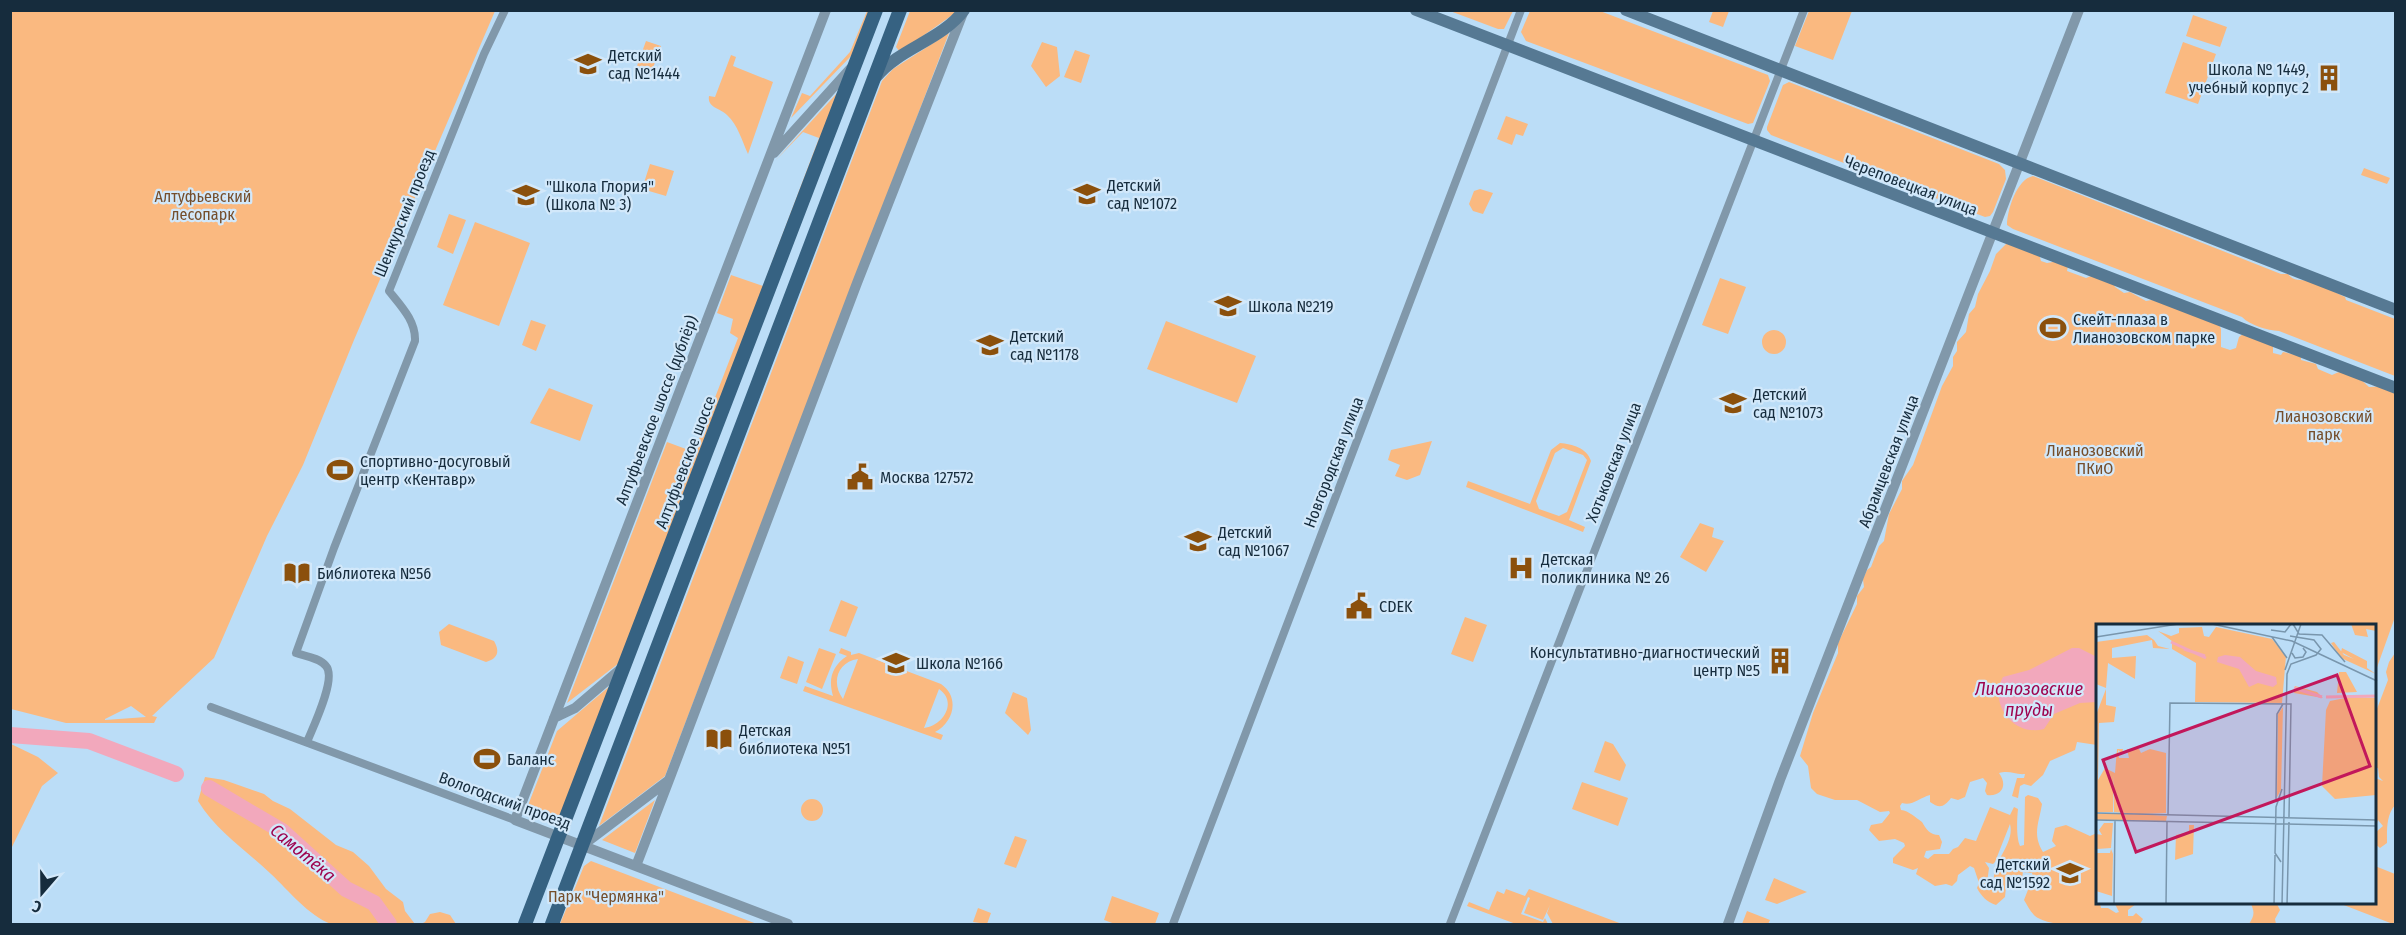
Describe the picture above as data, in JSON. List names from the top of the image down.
{
  "streets": {
    "main road": ["Череповецкая улица", "Алтуфьевское шоссе"],
    "street": [
      "Шенкурский проезд",
      "Алтуфьевское шоссе (дублёр)",
      "Абрамцевская улица",
      "Новгородская улица",
      "Хотьковская улица",
      "Вологодский проезд"
    ]
  },
  "crossings": [
    ["Череповецкая улица", "Абрамцевская улица"],
    ["Череповецкая улица", "Новгородская улица"],
    ["Череповецкая улица", "Хотьковская улица"],
    ["Шенкурский проезд", "Вологодский проезд"],
    ["Алтуфьевское шоссе (дублёр)", "Вологодский проезд"],
    ["Алтуфьевское шоссе", "Вологодский проезд"]
  ],
  "water": ["Лианозовские пруды", "Самотёка"],
  "parks": [
    "Алтуфьевский лесопарк",
    "Лианозовский парк",
    "Лианозовский ПКиО",
    "Парк \"Чермянка\""
  ],
  "places": {
    "school or university": [
      "Детский сад №1444",
      "Детский сад №1072",
      "\"Школа Глория\" (Школа № 3)",
      "Школа №219",
      "Детский сад №1178",
      "Детский сад №1073",
      "Детский сад №1067",
      "Школа №166",
      "Детский сад №1592"
    ],
    "building": ["Школа № 1449, учебный корпус 2", "Консультативно-диагностический центр №5"],
    "sports": ["Скейт-плаза в Лианозовском парке", "Спортивно-досуговый центр «Кентавр»", "Баланс"],
    "public building": ["Москва 127572", "CDEK"],
    "hospital": ["Детская поликлиника № 26"],
    "library": ["Библиотека №56", "Детская библиотека №51"]
  },
  "north": "bottom"
}
